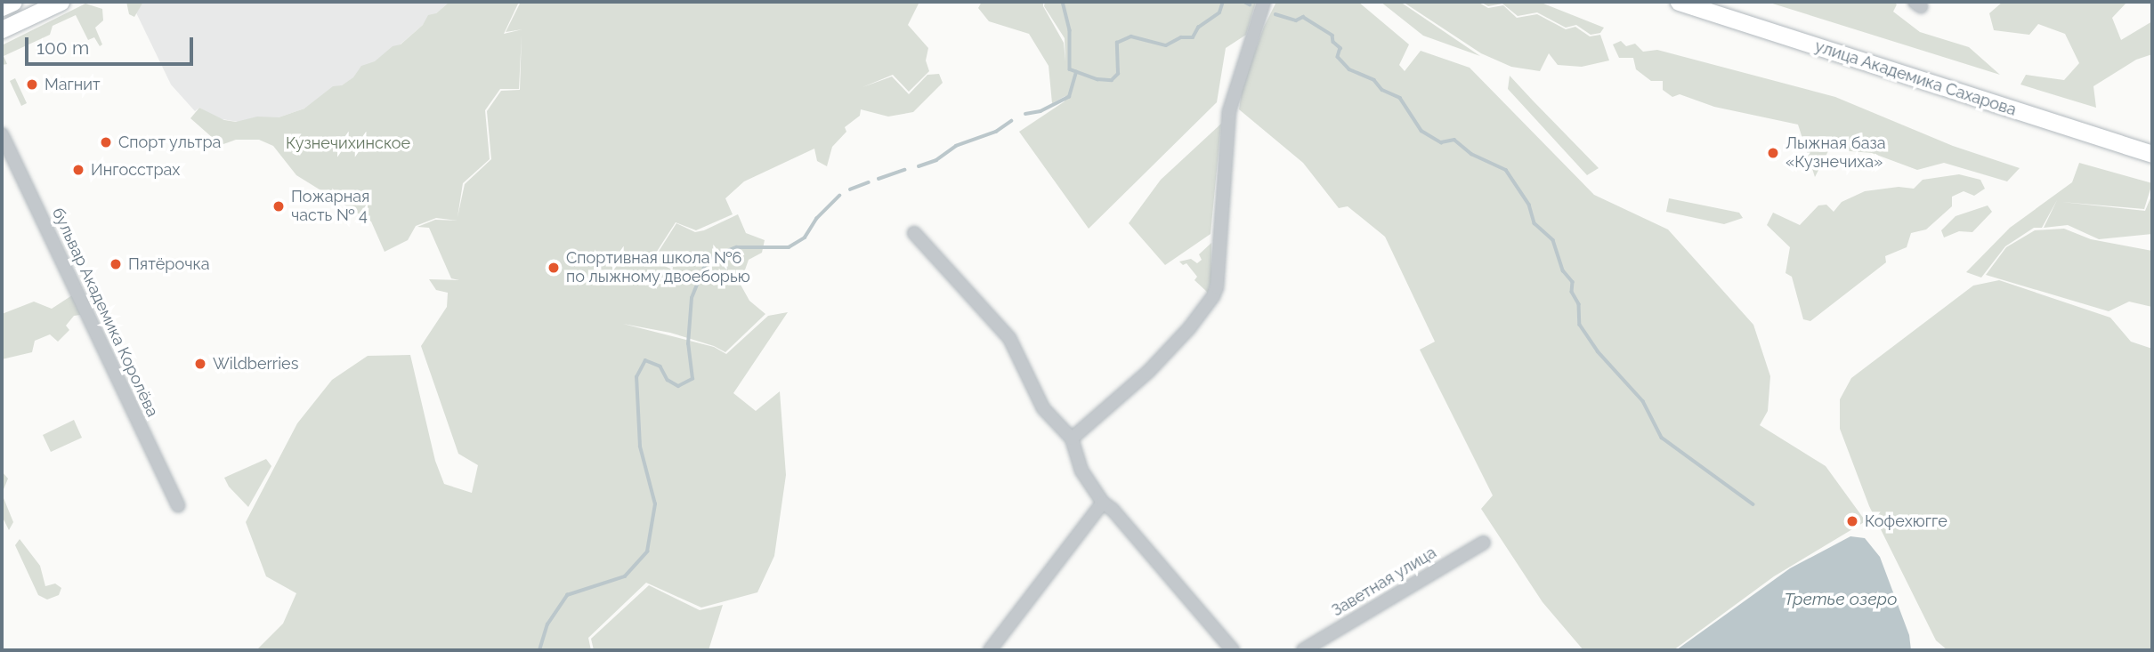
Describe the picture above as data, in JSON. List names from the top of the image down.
{
  "streets": {
    "main road": ["улица Академика Сахарова"],
    "street": ["бульвар Академика Королёва", "Заветная улица"]
  },
  "water": ["Третье озеро"],
  "parks": ["Кузнечихинское"],
  "places": [
    "Магнит",
    "Спорт ультра",
    "Лыжная база «Кузнечиха»",
    "Ингосстрах",
    "Пожарная часть № 4",
    "Пятёрочка",
    "Спортивная школа №6 по лыжному двоеборью",
    "Wildberries",
    "Кофехюгге"
  ],
  "scale_bar": "100 m"
}
